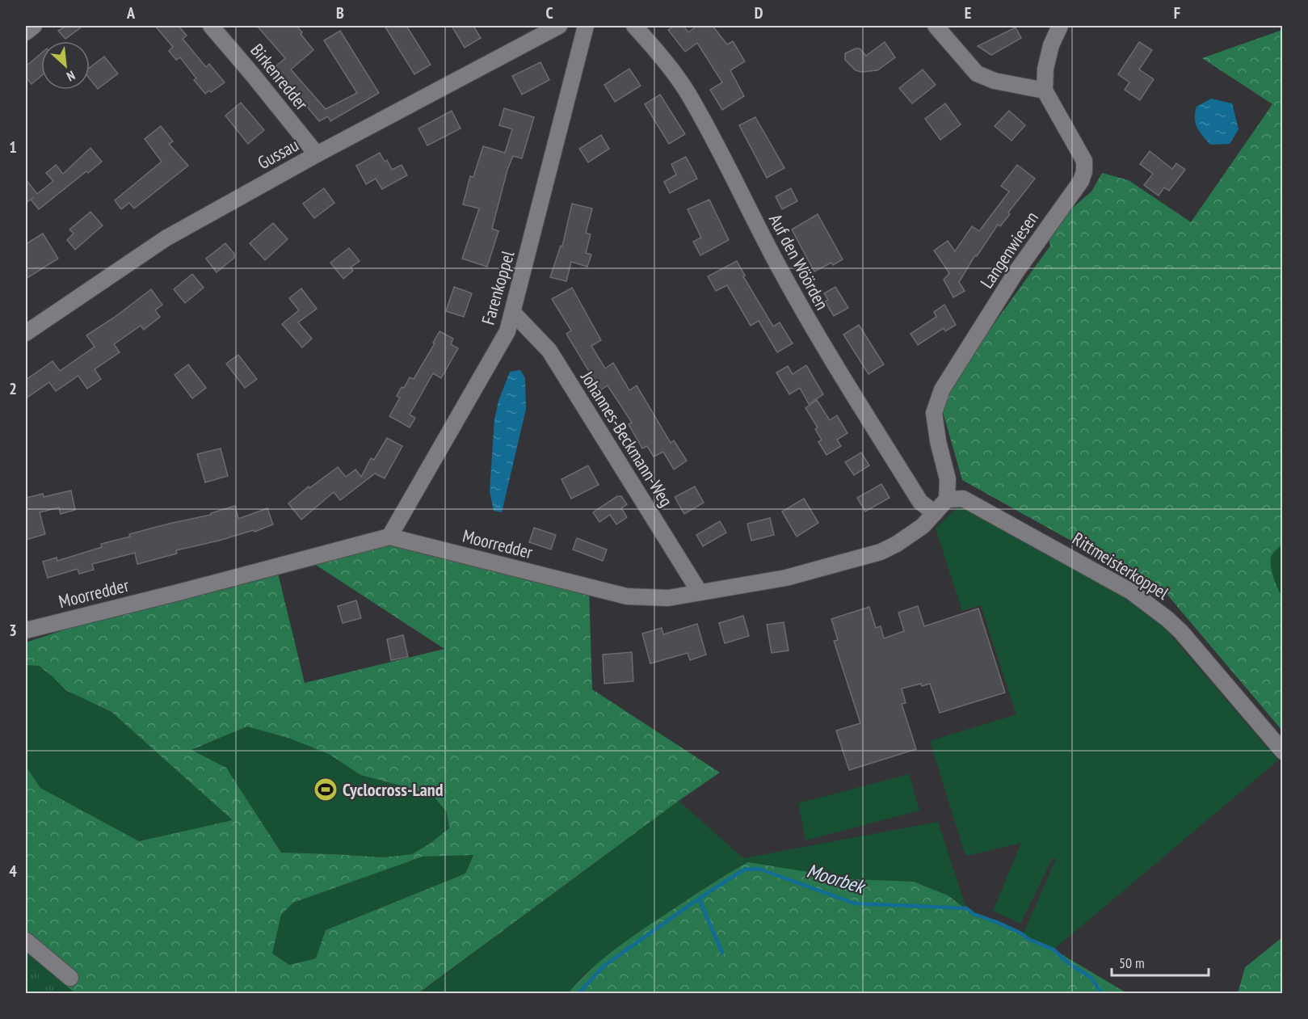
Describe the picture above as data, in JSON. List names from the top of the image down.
{
  "streets": {
    "street": [
      "Birkenredder",
      "Gussau",
      "Langenwiesen",
      "Auf den Wöörden",
      "Farenkoppel",
      "Johannes-Beckmann-Weg",
      "Moorredder",
      "Rittmeisterkoppel"
    ]
  },
  "crossings": [
    ["Birkenredder", "Gussau"],
    ["Langenwiesen", "Moorredder"],
    ["Langenwiesen", "Rittmeisterkoppel"],
    ["Auf den Wöörden", "Moorredder"],
    ["Farenkoppel", "Johannes-Beckmann-Weg"],
    ["Farenkoppel", "Moorredder"],
    ["Johannes-Beckmann-Weg", "Moorredder"],
    ["Moorredder", "Rittmeisterkoppel"]
  ],
  "water": ["Moorbek"],
  "places": {
    "sports": ["Cyclocross-Land"]
  },
  "scale_bar": "50 m",
  "north": "bottom right",
  "grid": {
    "columns": [
      "A",
      "B",
      "C",
      "D",
      "E",
      "F"
    ],
    "rows": [
      "1",
      "2",
      "3",
      "4"
    ]
  }
}
